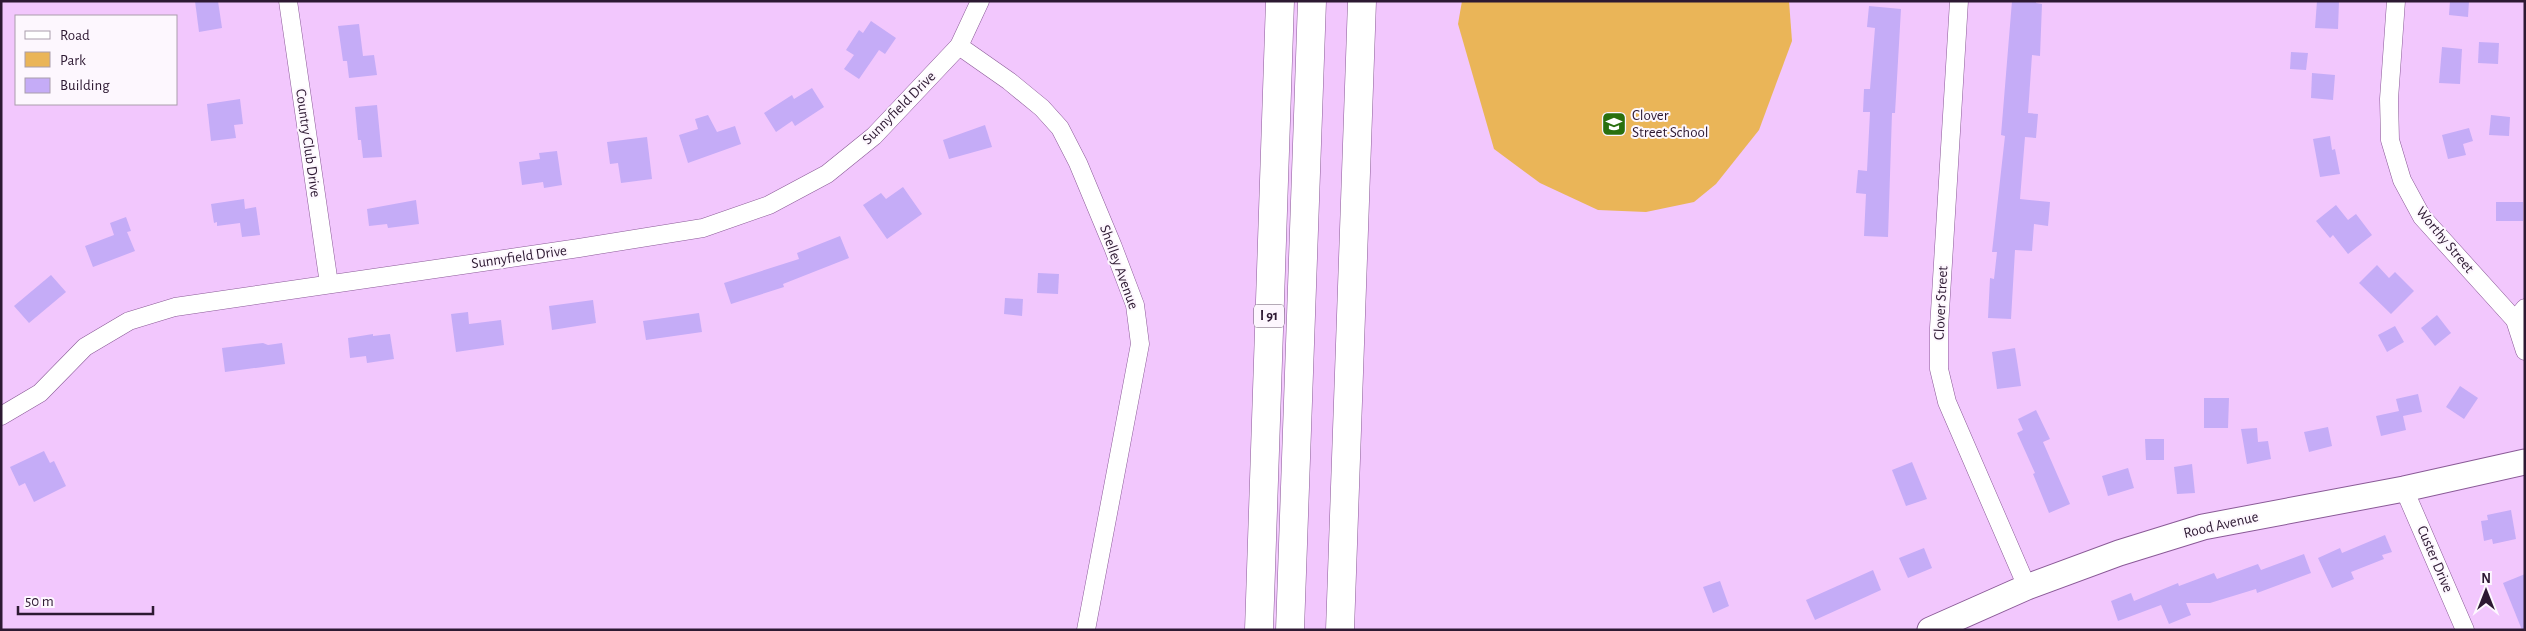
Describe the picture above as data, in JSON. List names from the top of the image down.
{
  "streets": {
    "highway": ["I 91"],
    "street": [
      "Sunnyfield Drive",
      "Country Club Drive",
      "Worthy Street",
      "Shelley Avenue",
      "Clover Street",
      "Rood Avenue",
      "Custer Drive"
    ]
  },
  "crossings": [
    ["Sunnyfield Drive", "Country Club Drive"],
    ["Sunnyfield Drive", "Shelley Avenue"],
    ["Clover Street", "Rood Avenue"],
    ["Rood Avenue", "Custer Drive"]
  ],
  "places": {
    "school or university": ["Clover Street School"]
  },
  "legend": ["Road", "Park", "Building"],
  "scale_bar": "50 m",
  "north": "top"
}
